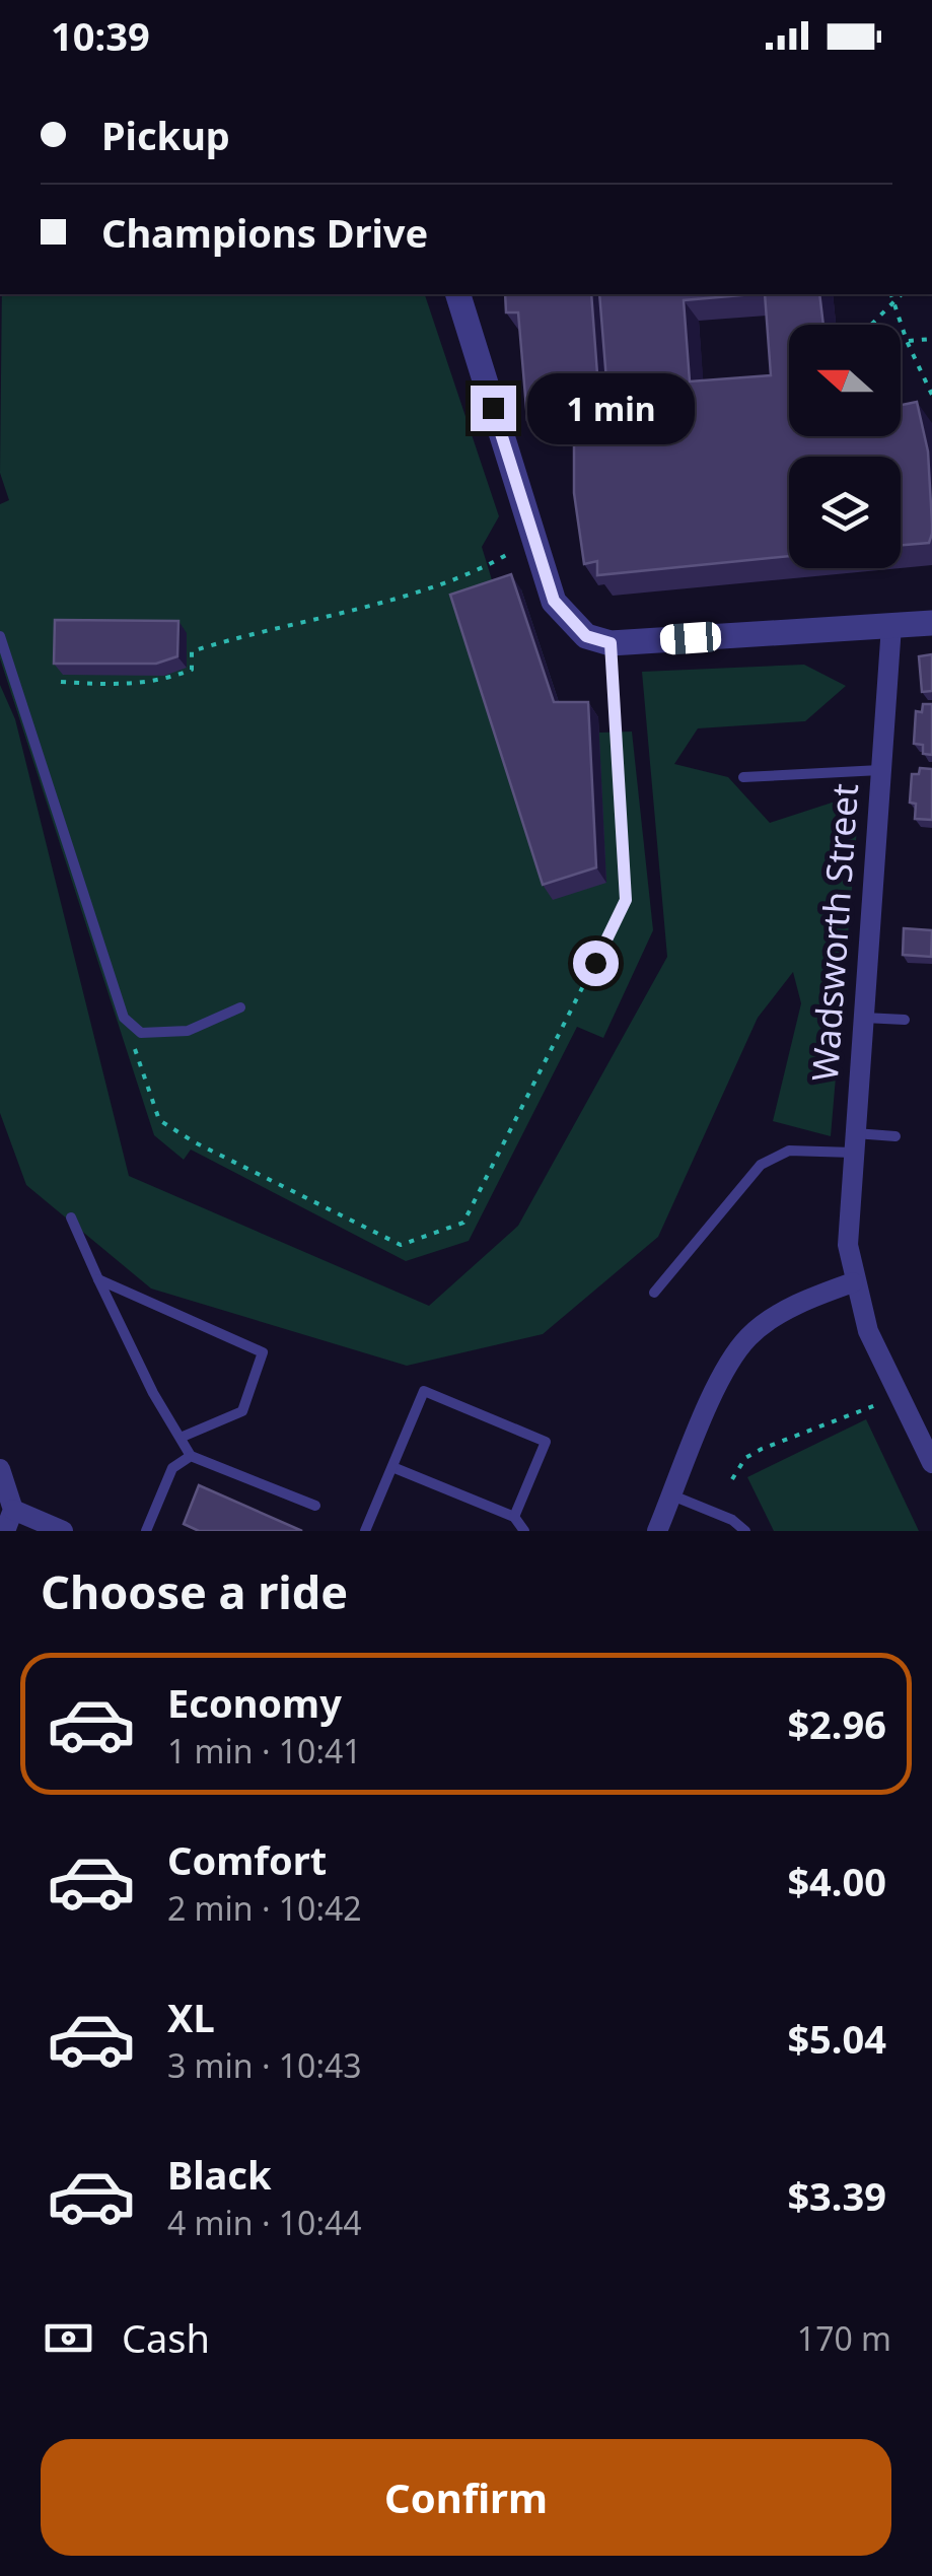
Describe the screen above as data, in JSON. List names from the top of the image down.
{
  "streets": {
    "street": ["Wadsworth Street"]
  },
  "north": "left",
  "page": {
    "status": "10:39",
    "banner": ["Pickup", "Champions Drive"],
    "bubble": "1 min",
    "heading": "Choose a ride",
    "list": [
      {
        "name": "Economy",
        "note": "1 min · 10:41",
        "value": "$2.96"
      },
      {
        "name": "Comfort",
        "note": "2 min · 10:42",
        "value": "$4.00"
      },
      {
        "name": "XL",
        "note": "3 min · 10:43",
        "value": "$5.04"
      },
      {
        "name": "Black",
        "note": "4 min · 10:44",
        "value": "$3.39"
      }
    ],
    "pay": ["Cash", "170 m"],
    "buttons": "Confirm"
  }
}
